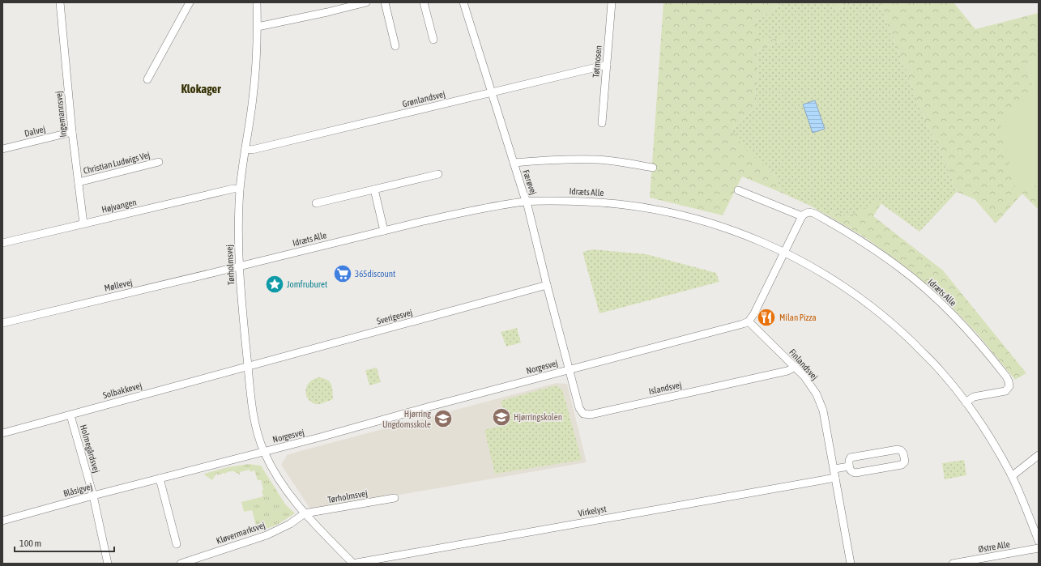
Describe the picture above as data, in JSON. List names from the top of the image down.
{
  "streets": {
    "street": [
      "Tøtmosen",
      "Grønlandsvej",
      "Ingemannsvej",
      "Dalvej",
      "Christian Ludwigs Vej",
      "Færøvej",
      "Idræts Alle",
      "Højvangen",
      "Tørholmsvej",
      "Møllevej",
      "Sverigesvej",
      "Finlandsvej",
      "Norgesvej",
      "Islandsvej",
      "Solbakkevej",
      "Holmegårdsvej",
      "Blåsigvej",
      "Virkelyst",
      "Kløvermarksvej",
      "Østre Alle"
    ]
  },
  "crossings": [
    ["Tøtmosen", "Grønlandsvej"],
    ["Grønlandsvej", "Færøvej"],
    ["Grønlandsvej", "Tørholmsvej"],
    ["Ingemannsvej", "Dalvej"],
    ["Ingemannsvej", "Christian Ludwigs Vej"],
    ["Ingemannsvej", "Højvangen"],
    ["Færøvej", "Idræts Alle"],
    ["Færøvej", "Sverigesvej"],
    ["Færøvej", "Norgesvej"],
    ["Færøvej", "Islandsvej"],
    ["Idræts Alle", "Tørholmsvej"],
    ["Idræts Alle", "Møllevej"],
    ["Højvangen", "Tørholmsvej"],
    ["Tørholmsvej", "Møllevej"],
    ["Tørholmsvej", "Sverigesvej"],
    ["Tørholmsvej", "Norgesvej"],
    ["Tørholmsvej", "Solbakkevej"],
    ["Tørholmsvej", "Blåsigvej"],
    ["Tørholmsvej", "Virkelyst"],
    ["Tørholmsvej", "Kløvermarksvej"],
    ["Sverigesvej", "Solbakkevej"],
    ["Finlandsvej", "Norgesvej"],
    ["Finlandsvej", "Islandsvej"],
    ["Finlandsvej", "Virkelyst"],
    ["Norgesvej", "Islandsvej"],
    ["Norgesvej", "Blåsigvej"],
    ["Solbakkevej", "Holmegårdsvej"],
    ["Holmegårdsvej", "Blåsigvej"]
  ],
  "districts": ["Klokager"],
  "places": {
    "supermarket": ["365discount"],
    "place": ["Jomfruburet"],
    "restaurant": ["Milan Pizza"],
    "school or university": ["Hjørringskolen", "Hjørring Ungdomsskole"]
  },
  "scale_bar": "100 m"
}
